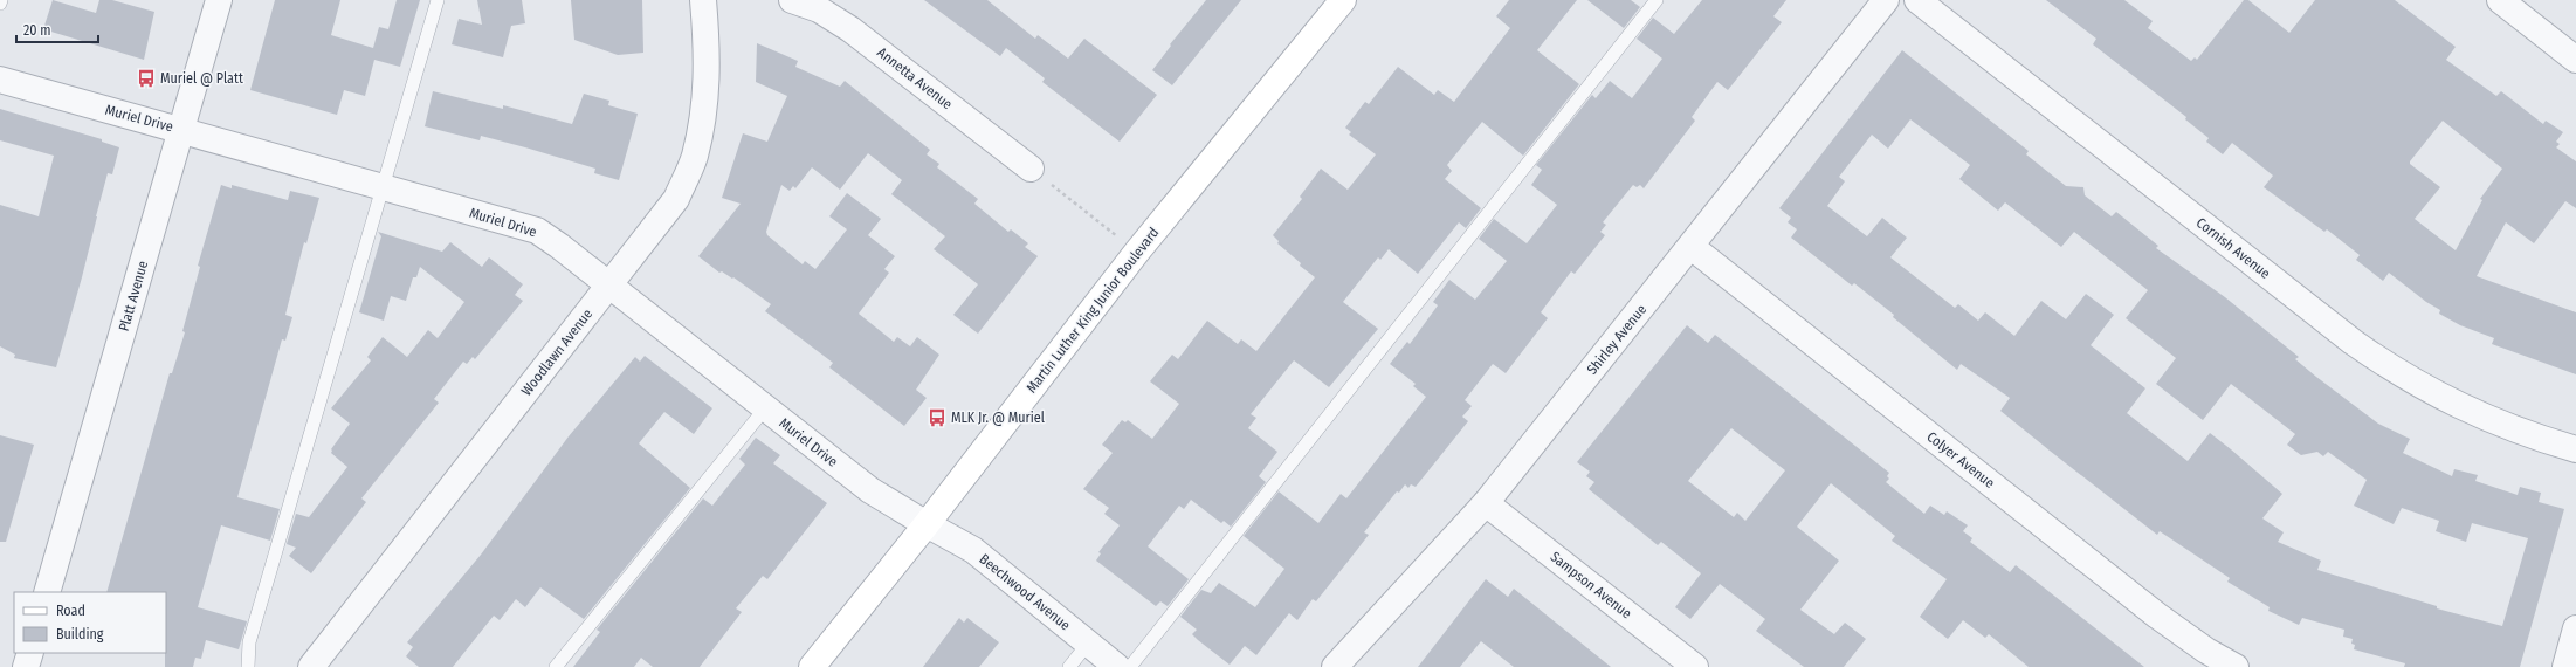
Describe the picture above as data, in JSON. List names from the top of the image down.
{
  "streets": {
    "main road": ["Martin Luther King Junior Boulevard"],
    "street": [
      "Annetta Avenue",
      "Muriel Drive",
      "Cornish Avenue",
      "Platt Avenue",
      "Shirley Avenue",
      "Woodlawn Avenue",
      "Colyer Avenue",
      "Sampson Avenue",
      "Beechwood Avenue"
    ]
  },
  "crossings": [
    ["Muriel Drive", "Platt Avenue"],
    ["Muriel Drive", "Martin Luther King Junior Boulevard"],
    ["Muriel Drive", "Woodlawn Avenue"],
    ["Muriel Drive", "Beechwood Avenue"],
    ["Martin Luther King Junior Boulevard", "Beechwood Avenue"],
    ["Shirley Avenue", "Colyer Avenue"],
    ["Shirley Avenue", "Sampson Avenue"]
  ],
  "places": {
    "bus stop": ["Muriel @ Platt", "MLK Jr. @ Muriel"]
  },
  "legend": ["Road", "Building"],
  "scale_bar": "20 m"
}
